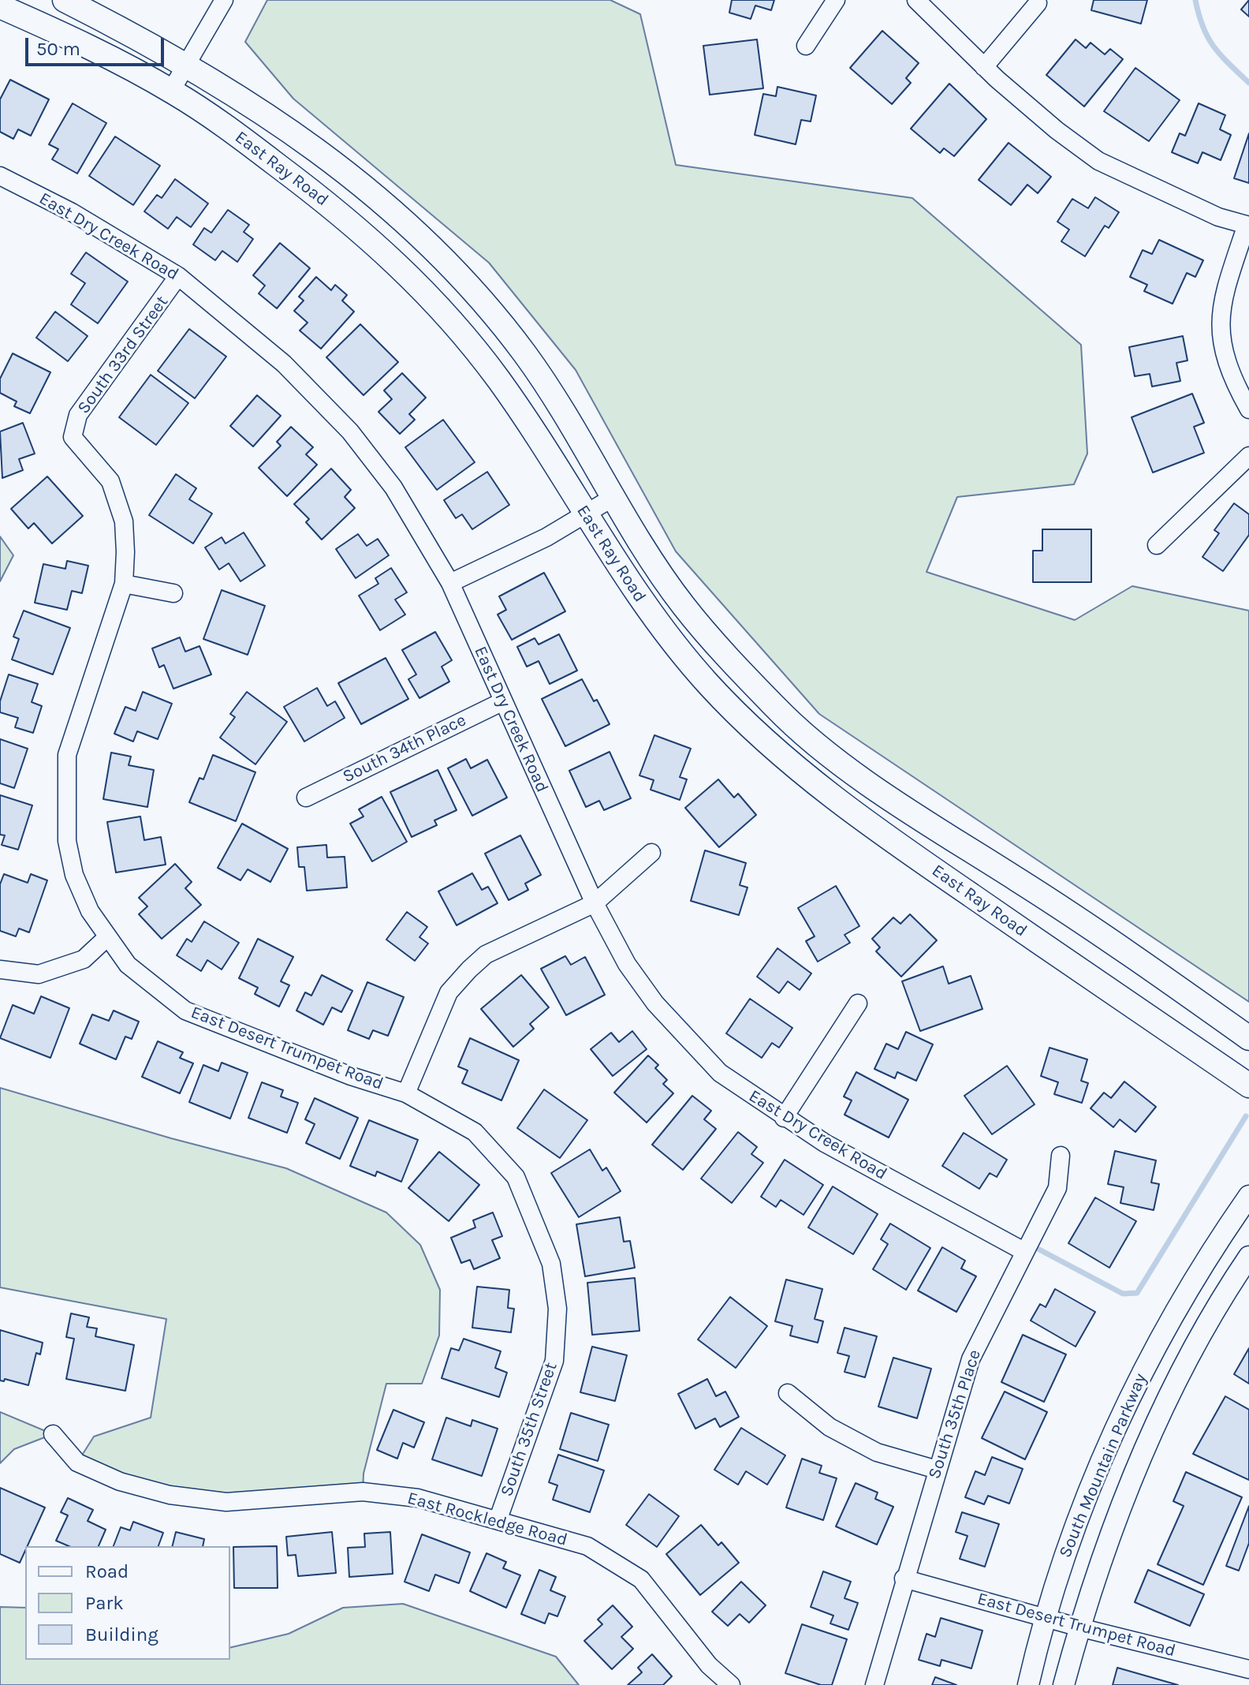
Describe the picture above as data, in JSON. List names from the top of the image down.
{
  "streets": {
    "main road": ["East Ray Road"],
    "street": [
      "East Dry Creek Road",
      "South 33rd Street",
      "South 34th Place",
      "East Desert Trumpet Road",
      "South 35th Place",
      "South 35th Street",
      "South Mountain Parkway",
      "East Rockledge Road"
    ]
  },
  "crossings": [
    ["East Dry Creek Road", "South 33rd Street"],
    ["East Dry Creek Road", "South 34th Place"],
    ["East Dry Creek Road", "South 35th Place"],
    ["South 33rd Street", "East Desert Trumpet Road"],
    ["East Desert Trumpet Road", "South 35th Place"],
    ["East Desert Trumpet Road", "South 35th Street"],
    ["East Desert Trumpet Road", "South Mountain Parkway"],
    ["South 35th Street", "East Rockledge Road"]
  ],
  "legend": ["Road", "Park", "Building"],
  "scale_bar": "50 m"
}
